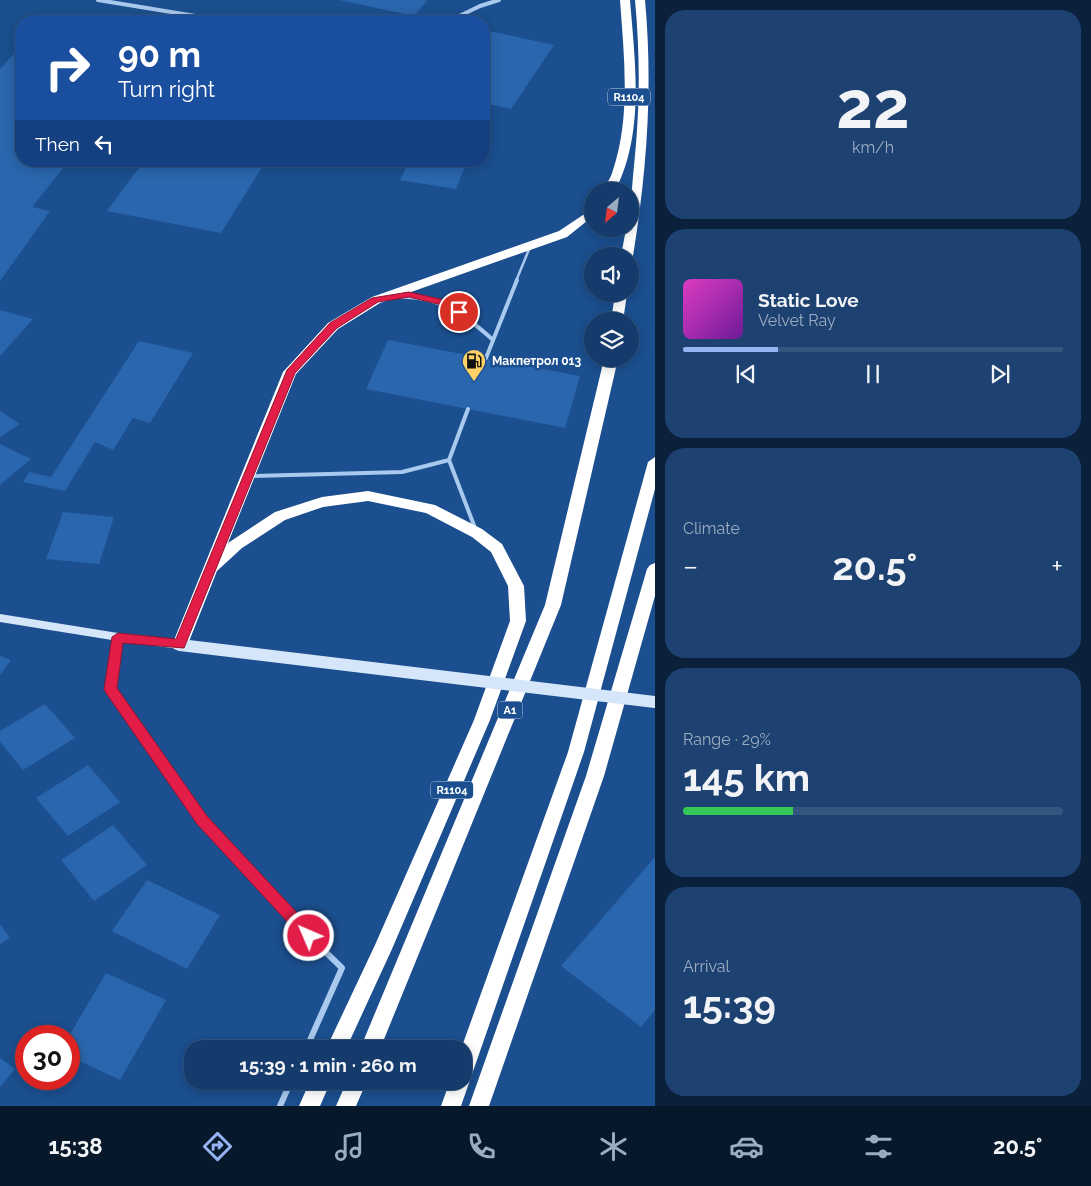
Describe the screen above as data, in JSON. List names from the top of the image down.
{
  "streets": {
    "highway": ["R1104", "A1"]
  },
  "places": {
    "fuel station": ["Макпетрол 013"]
  },
  "north": "bottom left",
  "page": {
    "tile": [
      ["22", "km/h"],
      "Climate",
      ["Range · 29%", "145 km"],
      ["Arrival", "15:39"]
    ],
    "turn": ["90 m", "Turn right"],
    "then": "Then",
    "song": ["Static Love", "Velvet Ray"],
    "heat": ["−", "20.5°", "+"],
    "limit": "30",
    "trip": "15:39 · 1 min · 260 m",
    "tabs": ["15:38", "20.5°"]
  }
}
